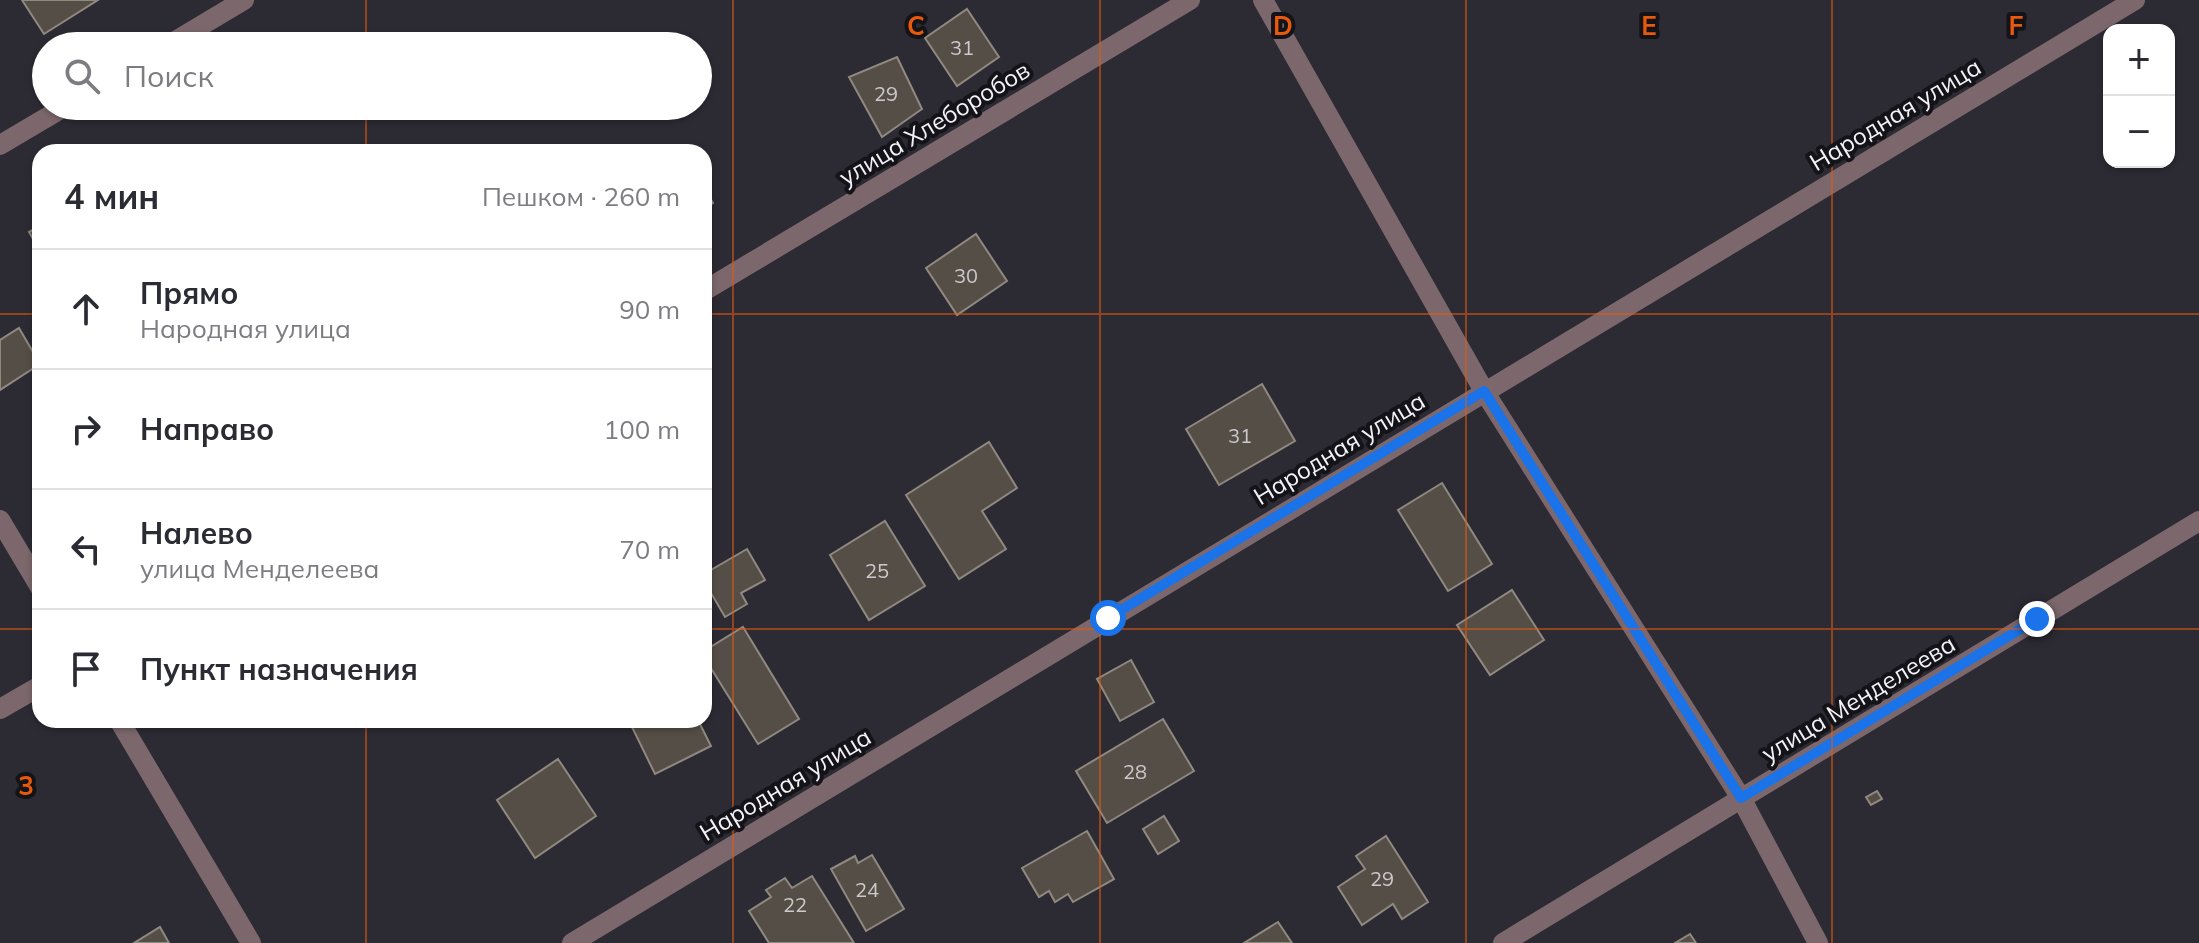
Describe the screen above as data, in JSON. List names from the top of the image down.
{
  "streets": {
    "street": ["Народная улица", "улица Хлеборобов", "улица Менделеева"]
  },
  "house_numbers": [
    "31",
    "29",
    "30",
    "31",
    "25",
    "28",
    "29",
    "24",
    "22"
  ],
  "page": {
    "map_buttons": ["+", "−"],
    "search": "Поиск",
    "heading": ["4 мин", "Пешком · 260 m"],
    "list": [
      ["Прямо", "Народная улица", "90 m"],
      ["Направо", "100 m"],
      ["Налево", "улица Менделеева", "70 m"],
      "Пункт назначения"
    ]
  },
  "grid": {
    "columns": [
      "C",
      "D",
      "E",
      "F"
    ],
    "rows": ["3"]
  }
}
